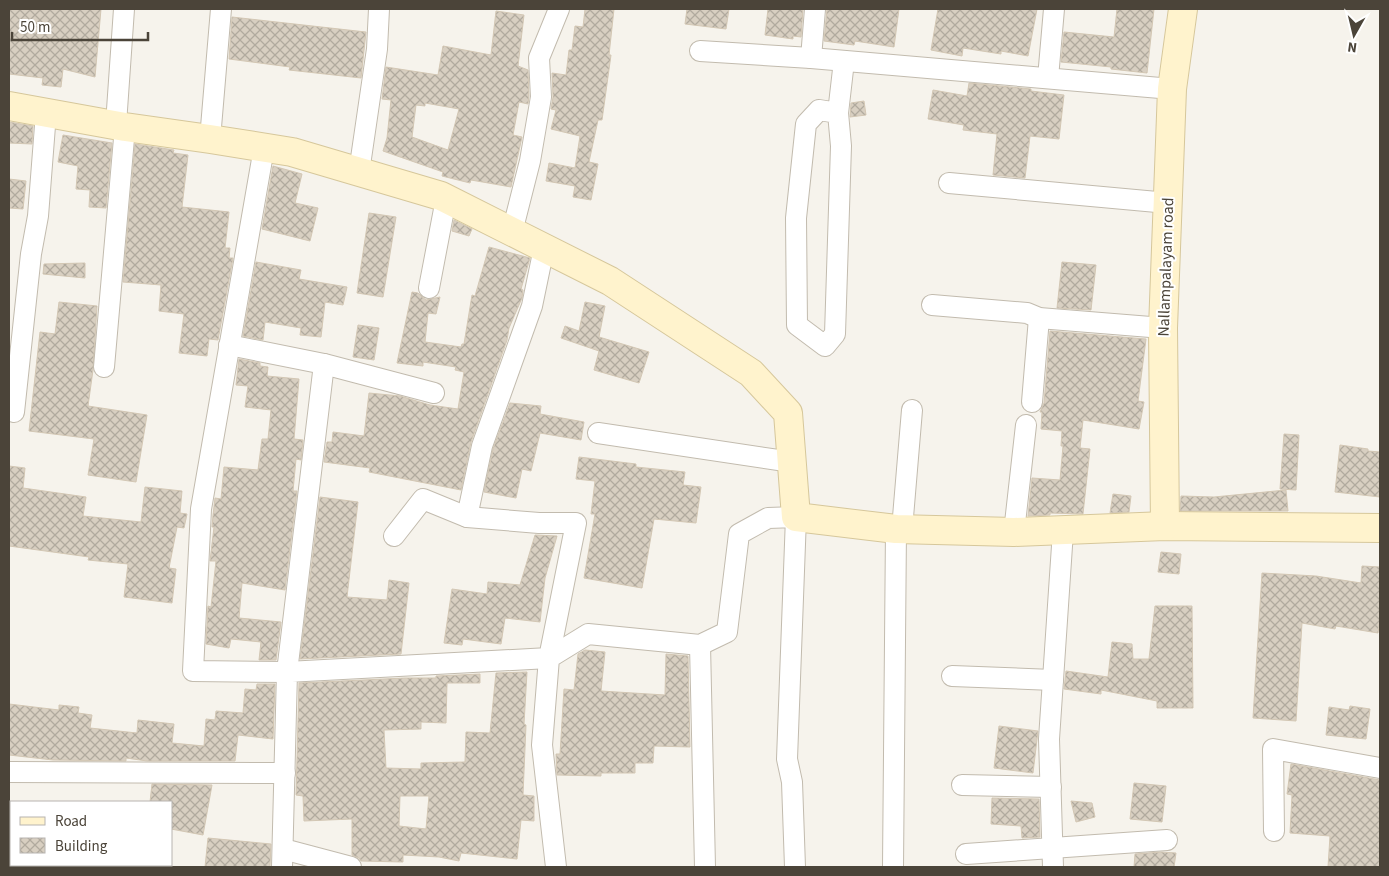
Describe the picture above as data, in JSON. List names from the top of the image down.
{
  "streets": {
    "street": ["Nallampalayam road"]
  },
  "legend": ["Road", "Building"],
  "scale_bar": "50 m",
  "north": "bottom"
}
